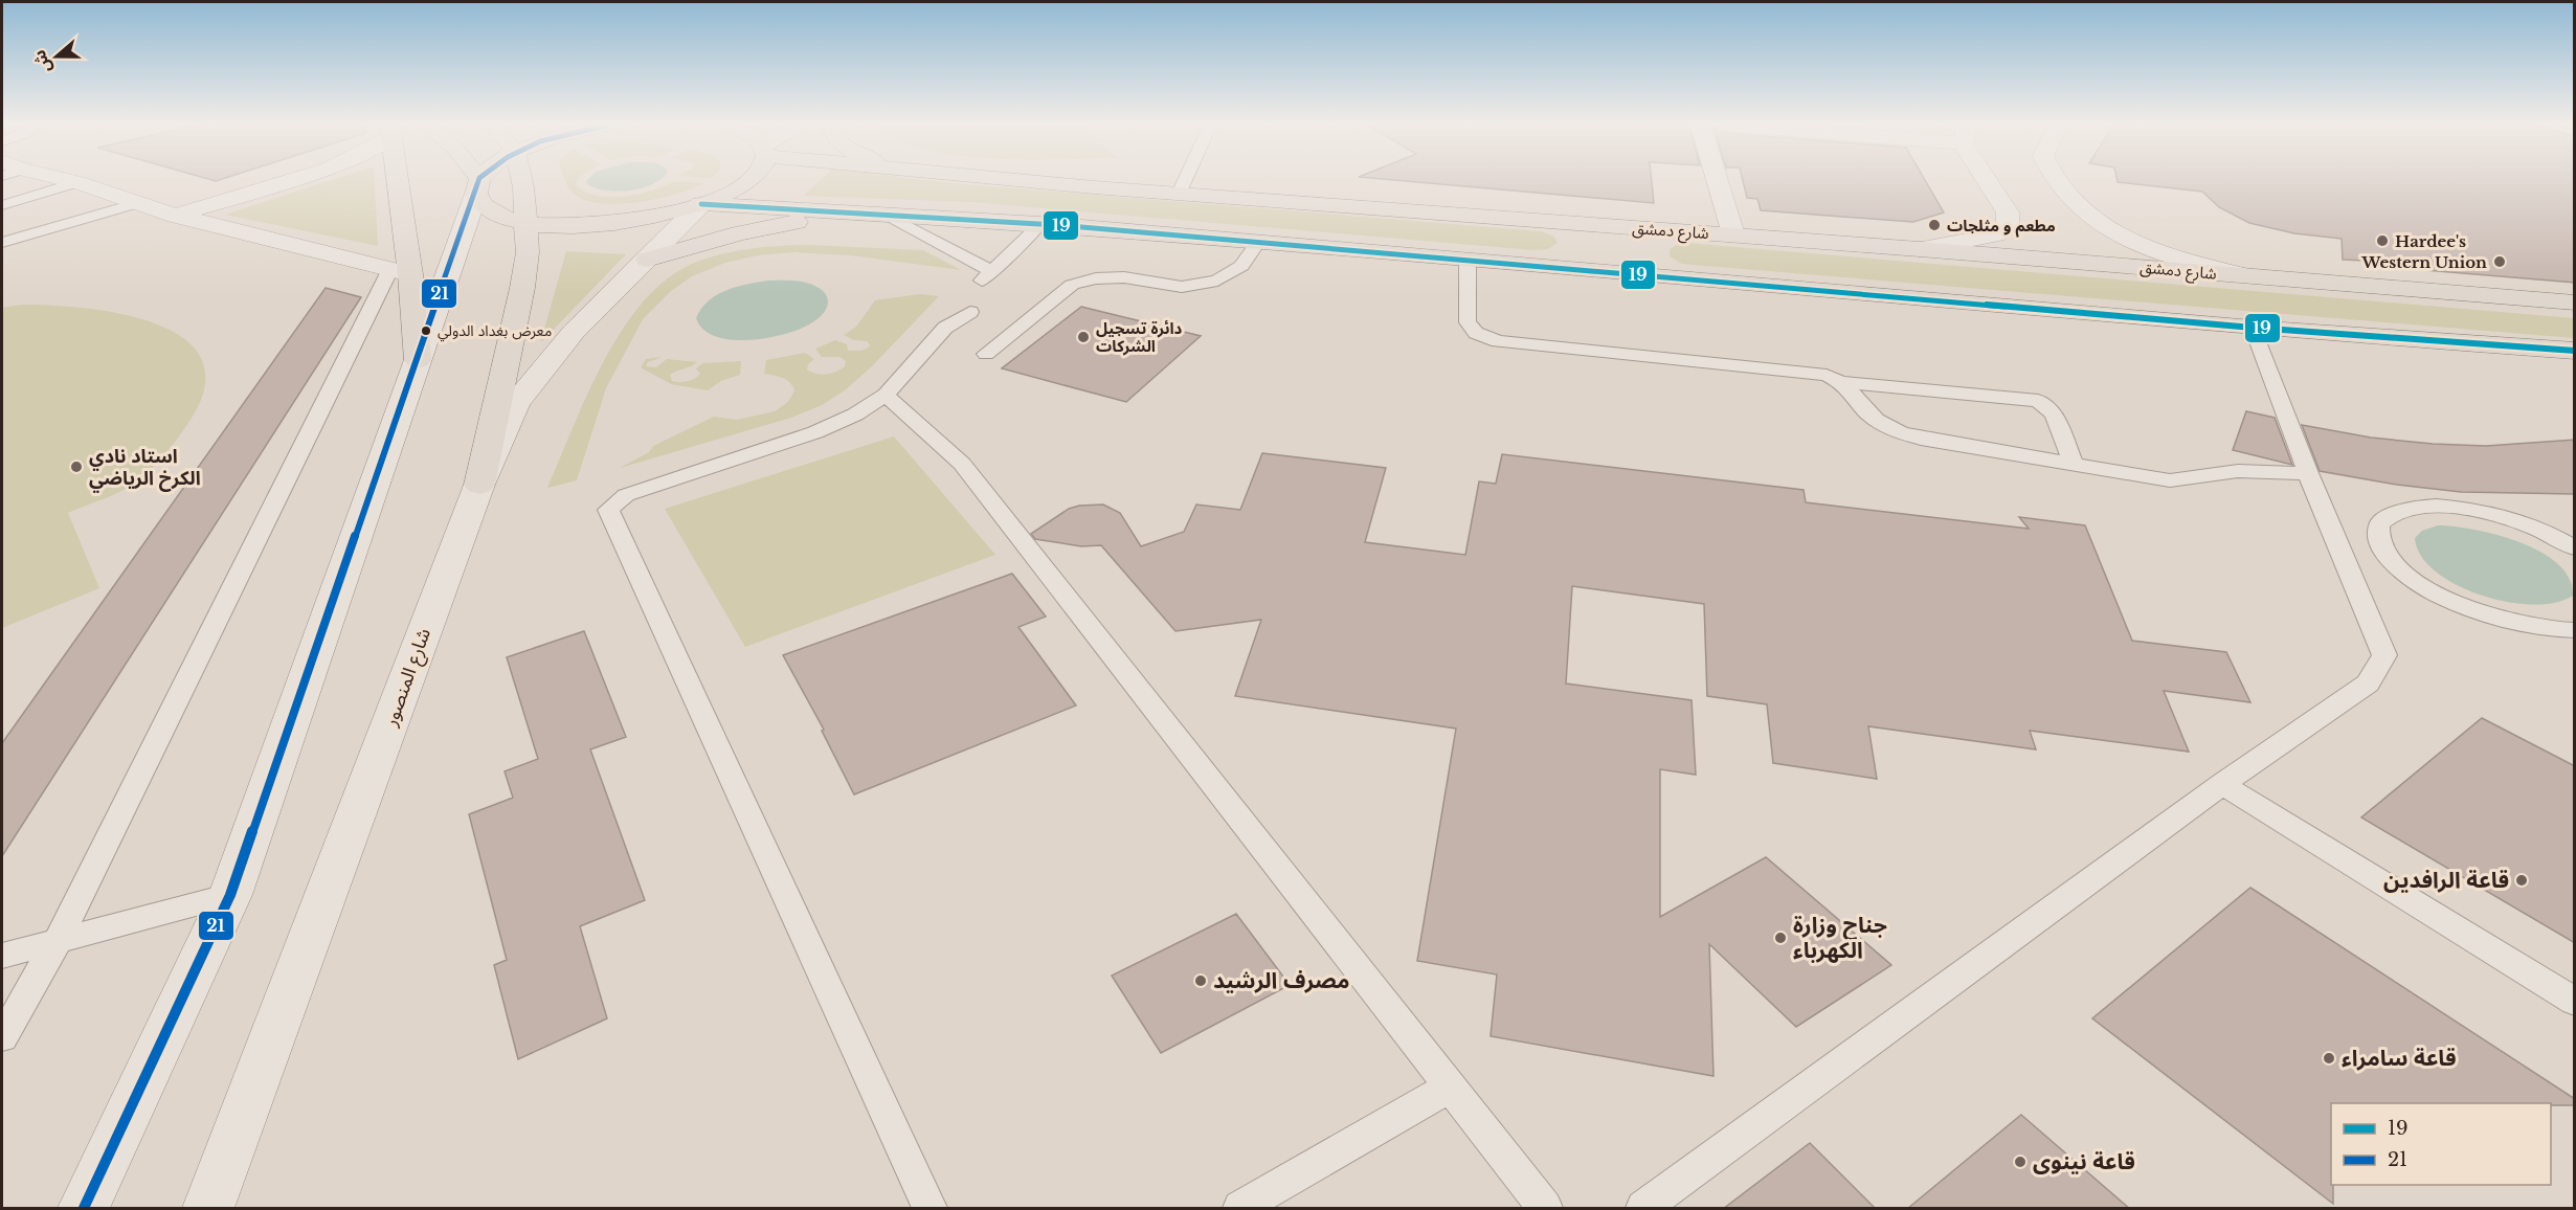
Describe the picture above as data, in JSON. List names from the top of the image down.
{
  "streets": {
    "main road": ["شارع دمشق", "شارع المنصور"]
  },
  "places": [
    "مطعم و مثلجات",
    "Hardee's",
    "Western Union",
    "معرض بغداد الدولي",
    "دائرة تسجيل الشركات",
    "استاد نادي الكرخ الرياضي",
    "قاعة الرافدين",
    "جناح وزارة الكهرباء",
    "مصرف الرشيد",
    "قاعة سامراء",
    "قاعة نينوى"
  ],
  "lines": ["transit line 21", "transit line 19"],
  "legend": ["19", "21"],
  "north": "left"
}
